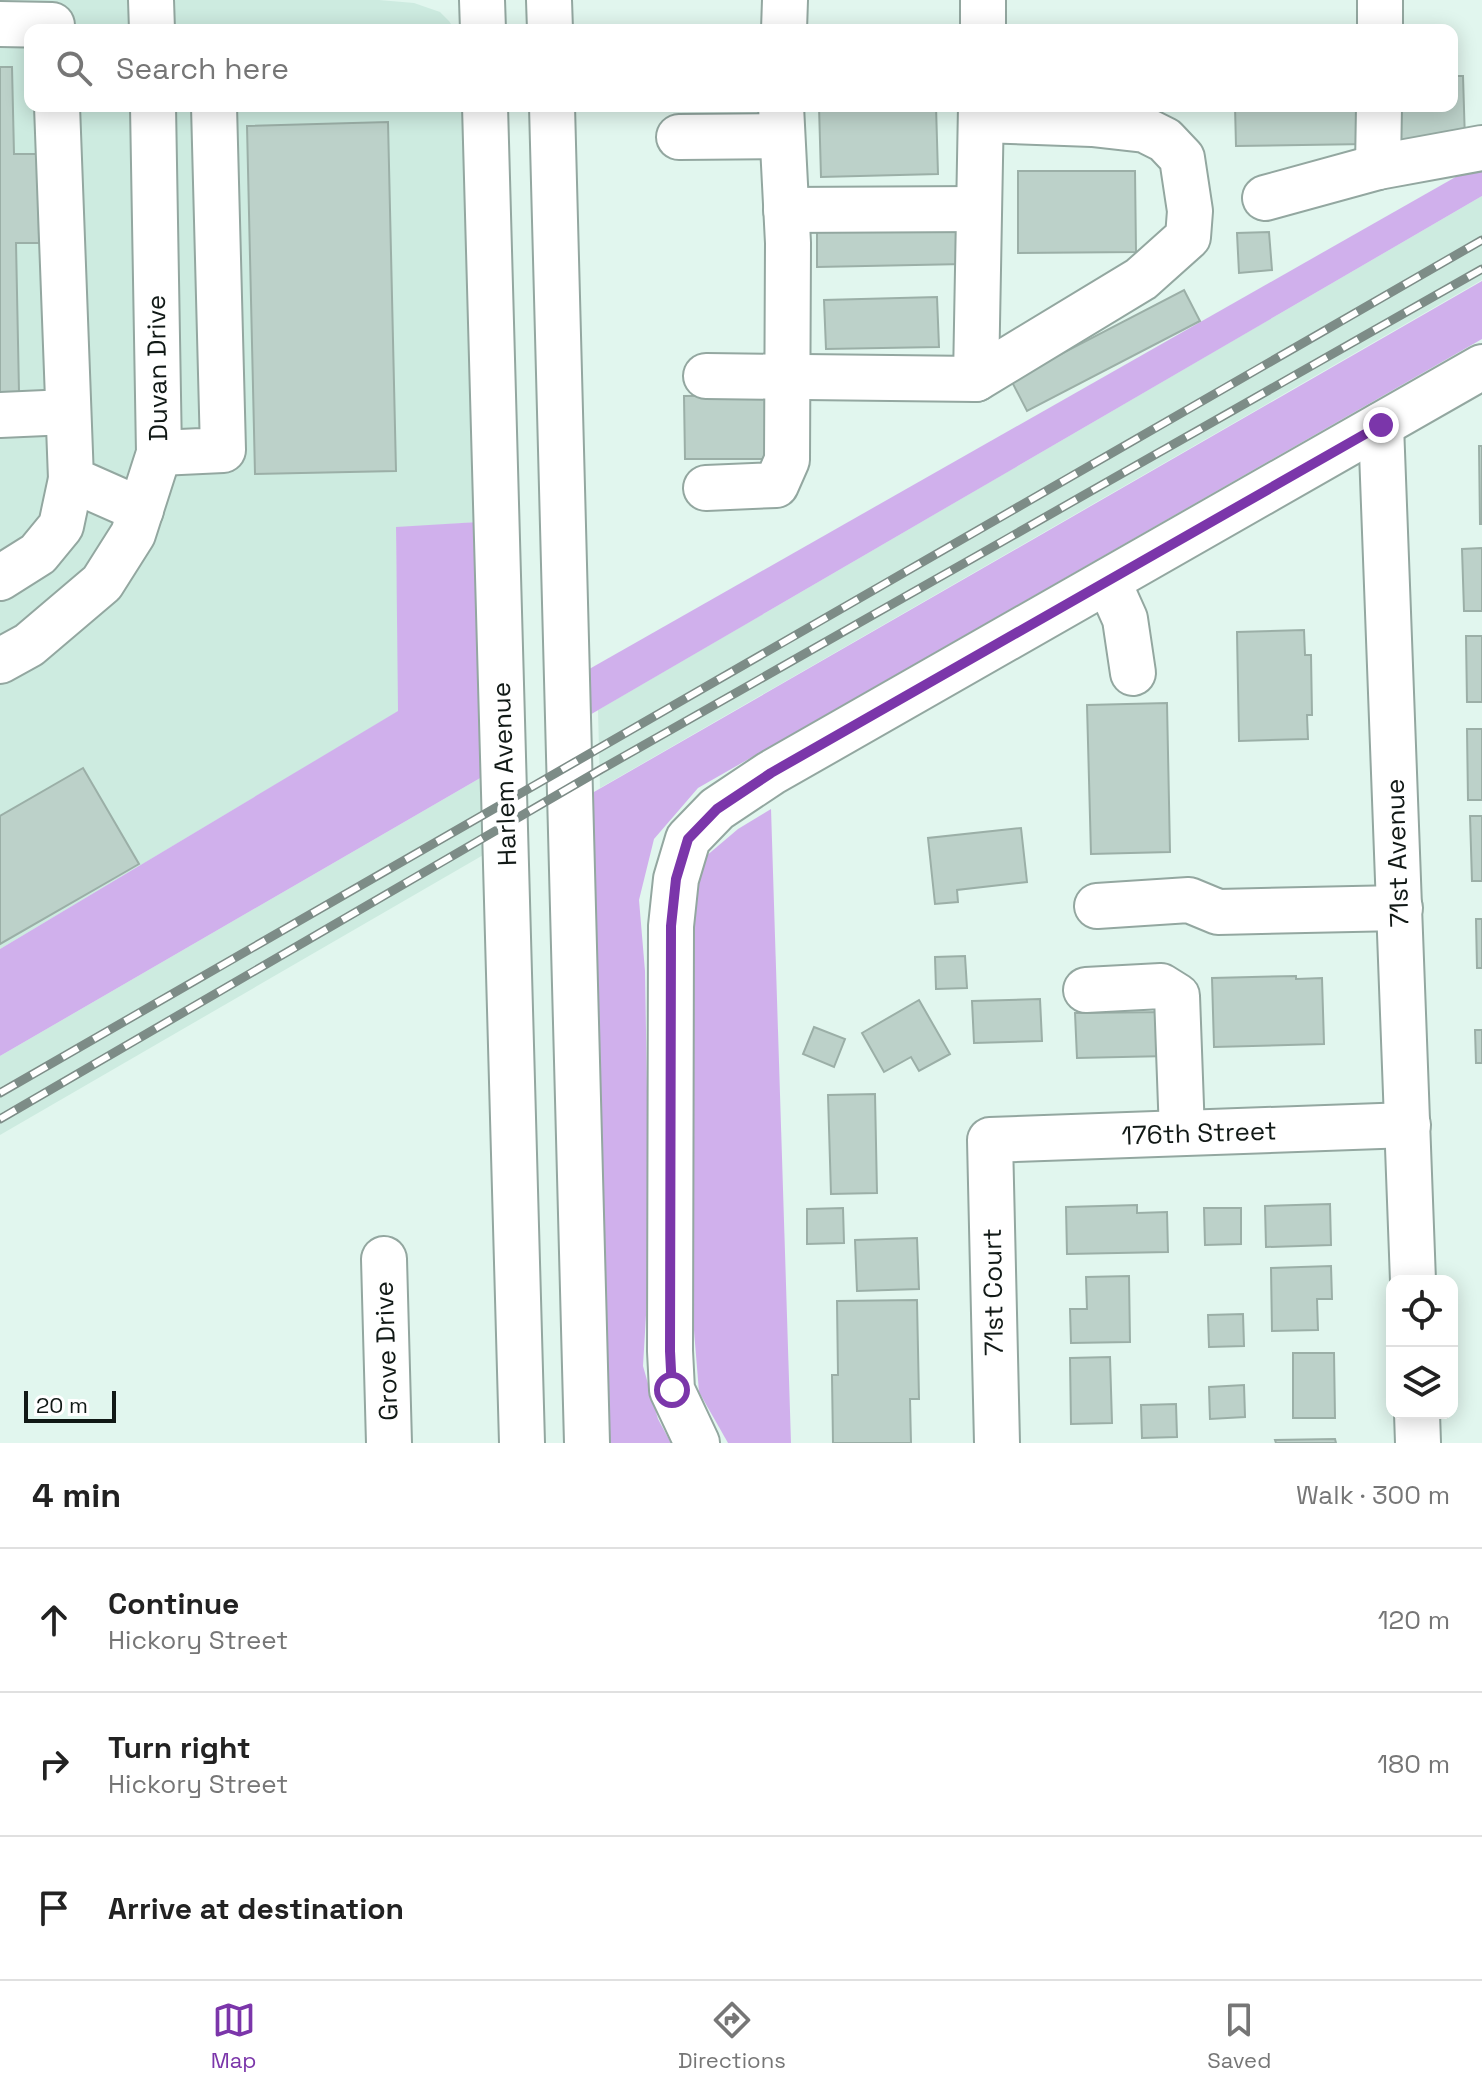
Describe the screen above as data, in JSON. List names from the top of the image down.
{
  "streets": {
    "street": [
      "Duvan Drive",
      "Harlem Avenue",
      "71st Avenue",
      "176th Street",
      "71st Court",
      "Grove Drive"
    ]
  },
  "crossings": [
    ["71st Avenue", "176th Street"],
    ["176th Street", "71st Court"]
  ],
  "scale_bar": "20 m",
  "page": {
    "search": "Search here",
    "scale": "20 m",
    "heading": ["4 min", "Walk · 300 m"],
    "list": [
      ["Continue", "Hickory Street", "120 m"],
      ["Turn right", "Hickory Street", "180 m"],
      "Arrive at destination"
    ],
    "nav": ["Map", "Directions", "Saved"]
  }
}
